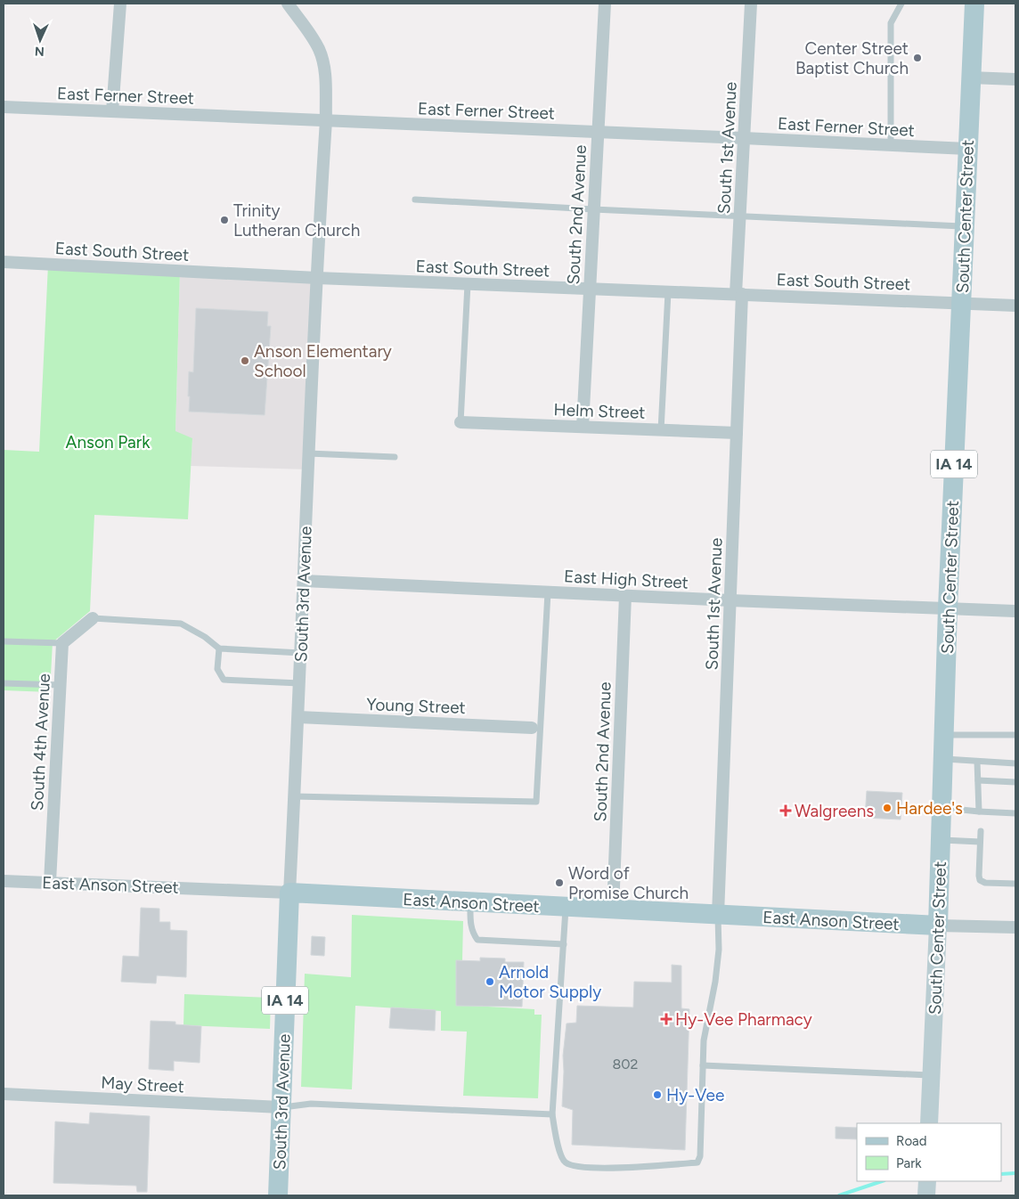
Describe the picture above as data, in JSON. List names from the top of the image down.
{
  "streets": {
    "main road": [
      "South Center Street",
      "IA 14",
      "South 3rd Avenue",
      "East Anson Street"
    ],
    "street": [
      "East Ferner Street",
      "South 1st Avenue",
      "South 2nd Avenue",
      "East South Street",
      "Helm Street",
      "East High Street",
      "Young Street",
      "South 4th Avenue",
      "May Street"
    ]
  },
  "crossings": [
    ["East Ferner Street", "South 1st Avenue"],
    ["East Ferner Street", "South 2nd Avenue"],
    ["East Ferner Street", "South Center Street"],
    ["East Ferner Street", "South 3rd Avenue"],
    ["South 1st Avenue", "East South Street"],
    ["South 1st Avenue", "Helm Street"],
    ["South 1st Avenue", "East High Street"],
    ["South 1st Avenue", "East Anson Street"],
    ["South 2nd Avenue", "East South Street"],
    ["South 2nd Avenue", "Helm Street"],
    ["South 2nd Avenue", "East High Street"],
    ["South 2nd Avenue", "East Anson Street"],
    ["South Center Street", "East South Street"],
    ["South Center Street", "East High Street"],
    ["South Center Street", "East Anson Street"],
    ["East South Street", "South 3rd Avenue"],
    ["East High Street", "South 3rd Avenue"],
    ["South 3rd Avenue", "Young Street"],
    ["South 3rd Avenue", "East Anson Street"],
    ["South 3rd Avenue", "May Street"],
    ["South 4th Avenue", "East Anson Street"]
  ],
  "parks": ["Anson Park"],
  "places": {
    "other": [
      "Center Street Baptist Church",
      "Trinity Lutheran Church",
      "Anson Elementary School",
      "Hardee's",
      "Word of Promise Church",
      "Arnold Motor Supply",
      "Hy-Vee"
    ],
    "health": ["Walgreens", "Hy-Vee Pharmacy"]
  },
  "house_numbers": ["802"],
  "legend": ["Road", "Park"],
  "north": "bottom"
}
